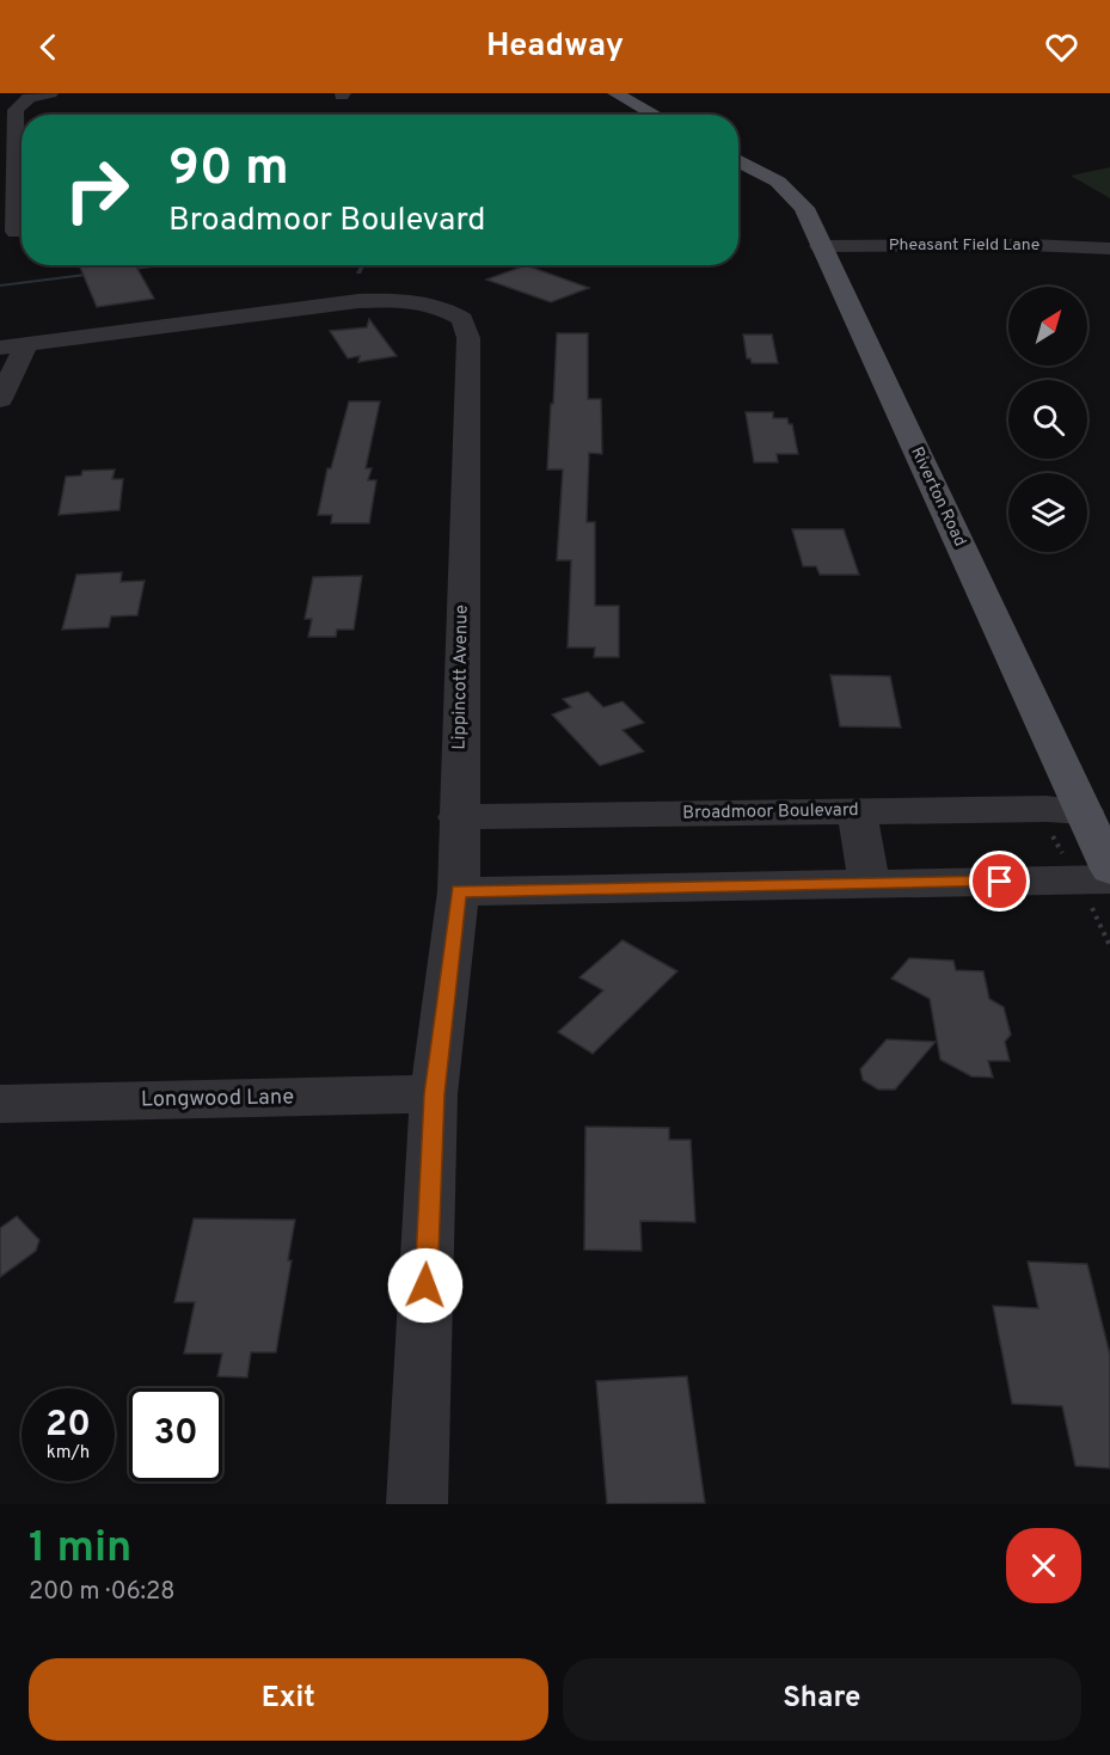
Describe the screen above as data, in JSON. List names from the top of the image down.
{
  "streets": {
    "main road": ["Riverton Road"],
    "street": [
      "Pheasant Field Lane",
      "Lippincott Avenue",
      "Broadmoor Boulevard",
      "Longwood Lane"
    ]
  },
  "crossings": [
    ["Pheasant Field Lane", "Riverton Road"],
    ["Riverton Road", "Broadmoor Boulevard"],
    ["Lippincott Avenue", "Broadmoor Boulevard"],
    ["Lippincott Avenue", "Longwood Lane"]
  ],
  "north": "top right",
  "page": {
    "header": "Headway",
    "turn": ["90 m", "Broadmoor Boulevard"],
    "speed": "20 km/h",
    "limit": "30",
    "heading": ["1 min", "200 m · 06:28"],
    "buttons": ["Exit", "Share"]
  }
}
